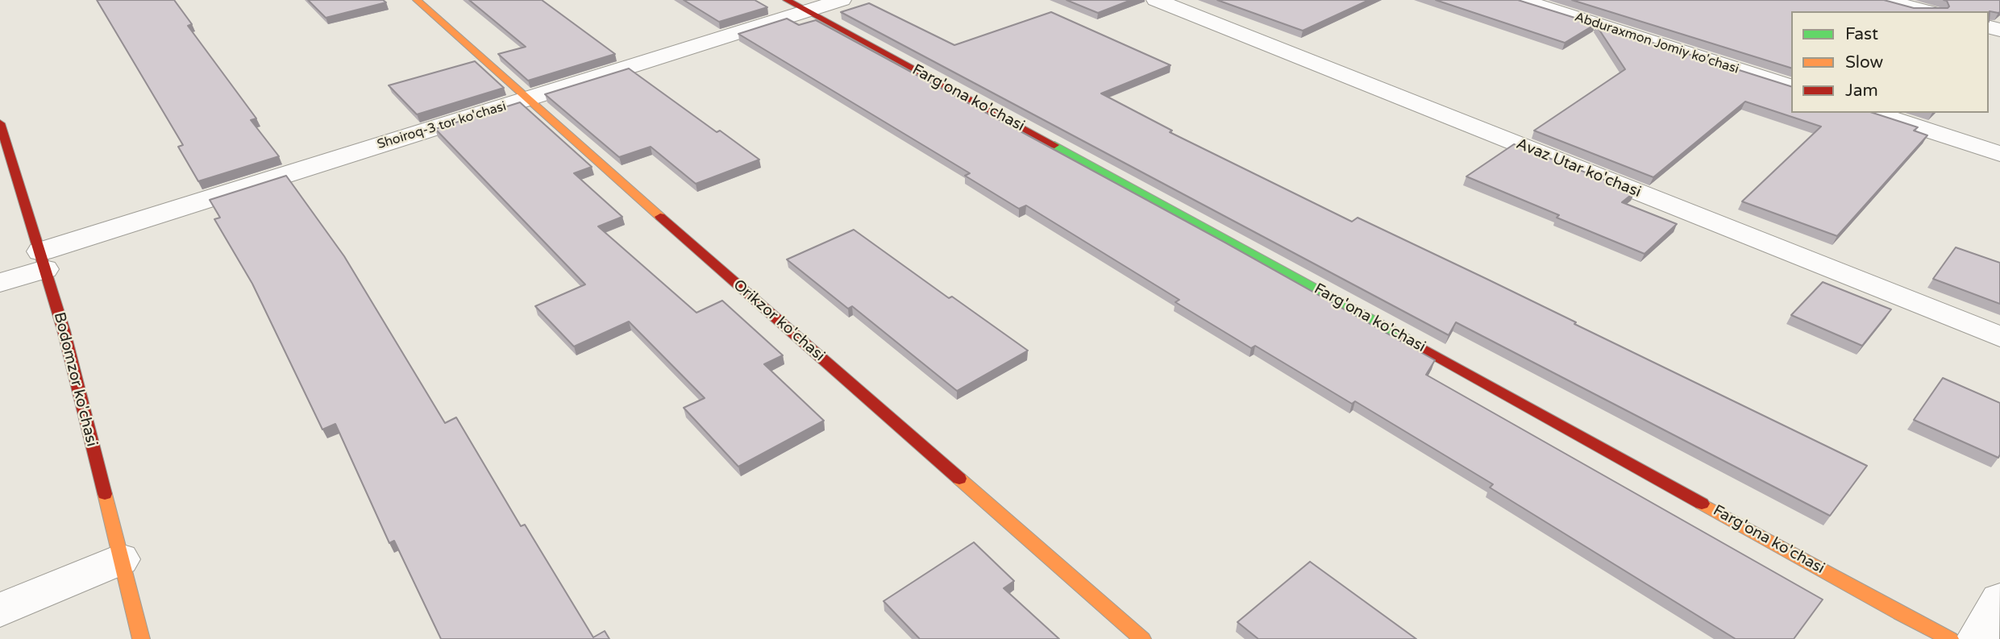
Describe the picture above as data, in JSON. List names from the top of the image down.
{
  "streets": {
    "street": [
      "Abduraxmon Jomiy ko'chasi",
      "Farg'ona ko'chasi",
      "Shoiroq-3 tor ko'chasi",
      "Avaz Utar ko'chasi",
      "Orikzor ko'chasi",
      "Bodomzor ko'chasi"
    ]
  },
  "crossings": [
    ["Farg'ona ko'chasi", "Shoiroq-3 tor ko'chasi"],
    ["Shoiroq-3 tor ko'chasi", "Orikzor ko'chasi"],
    ["Shoiroq-3 tor ko'chasi", "Bodomzor ko'chasi"]
  ],
  "legend": ["Fast", "Slow", "Jam"]
}
